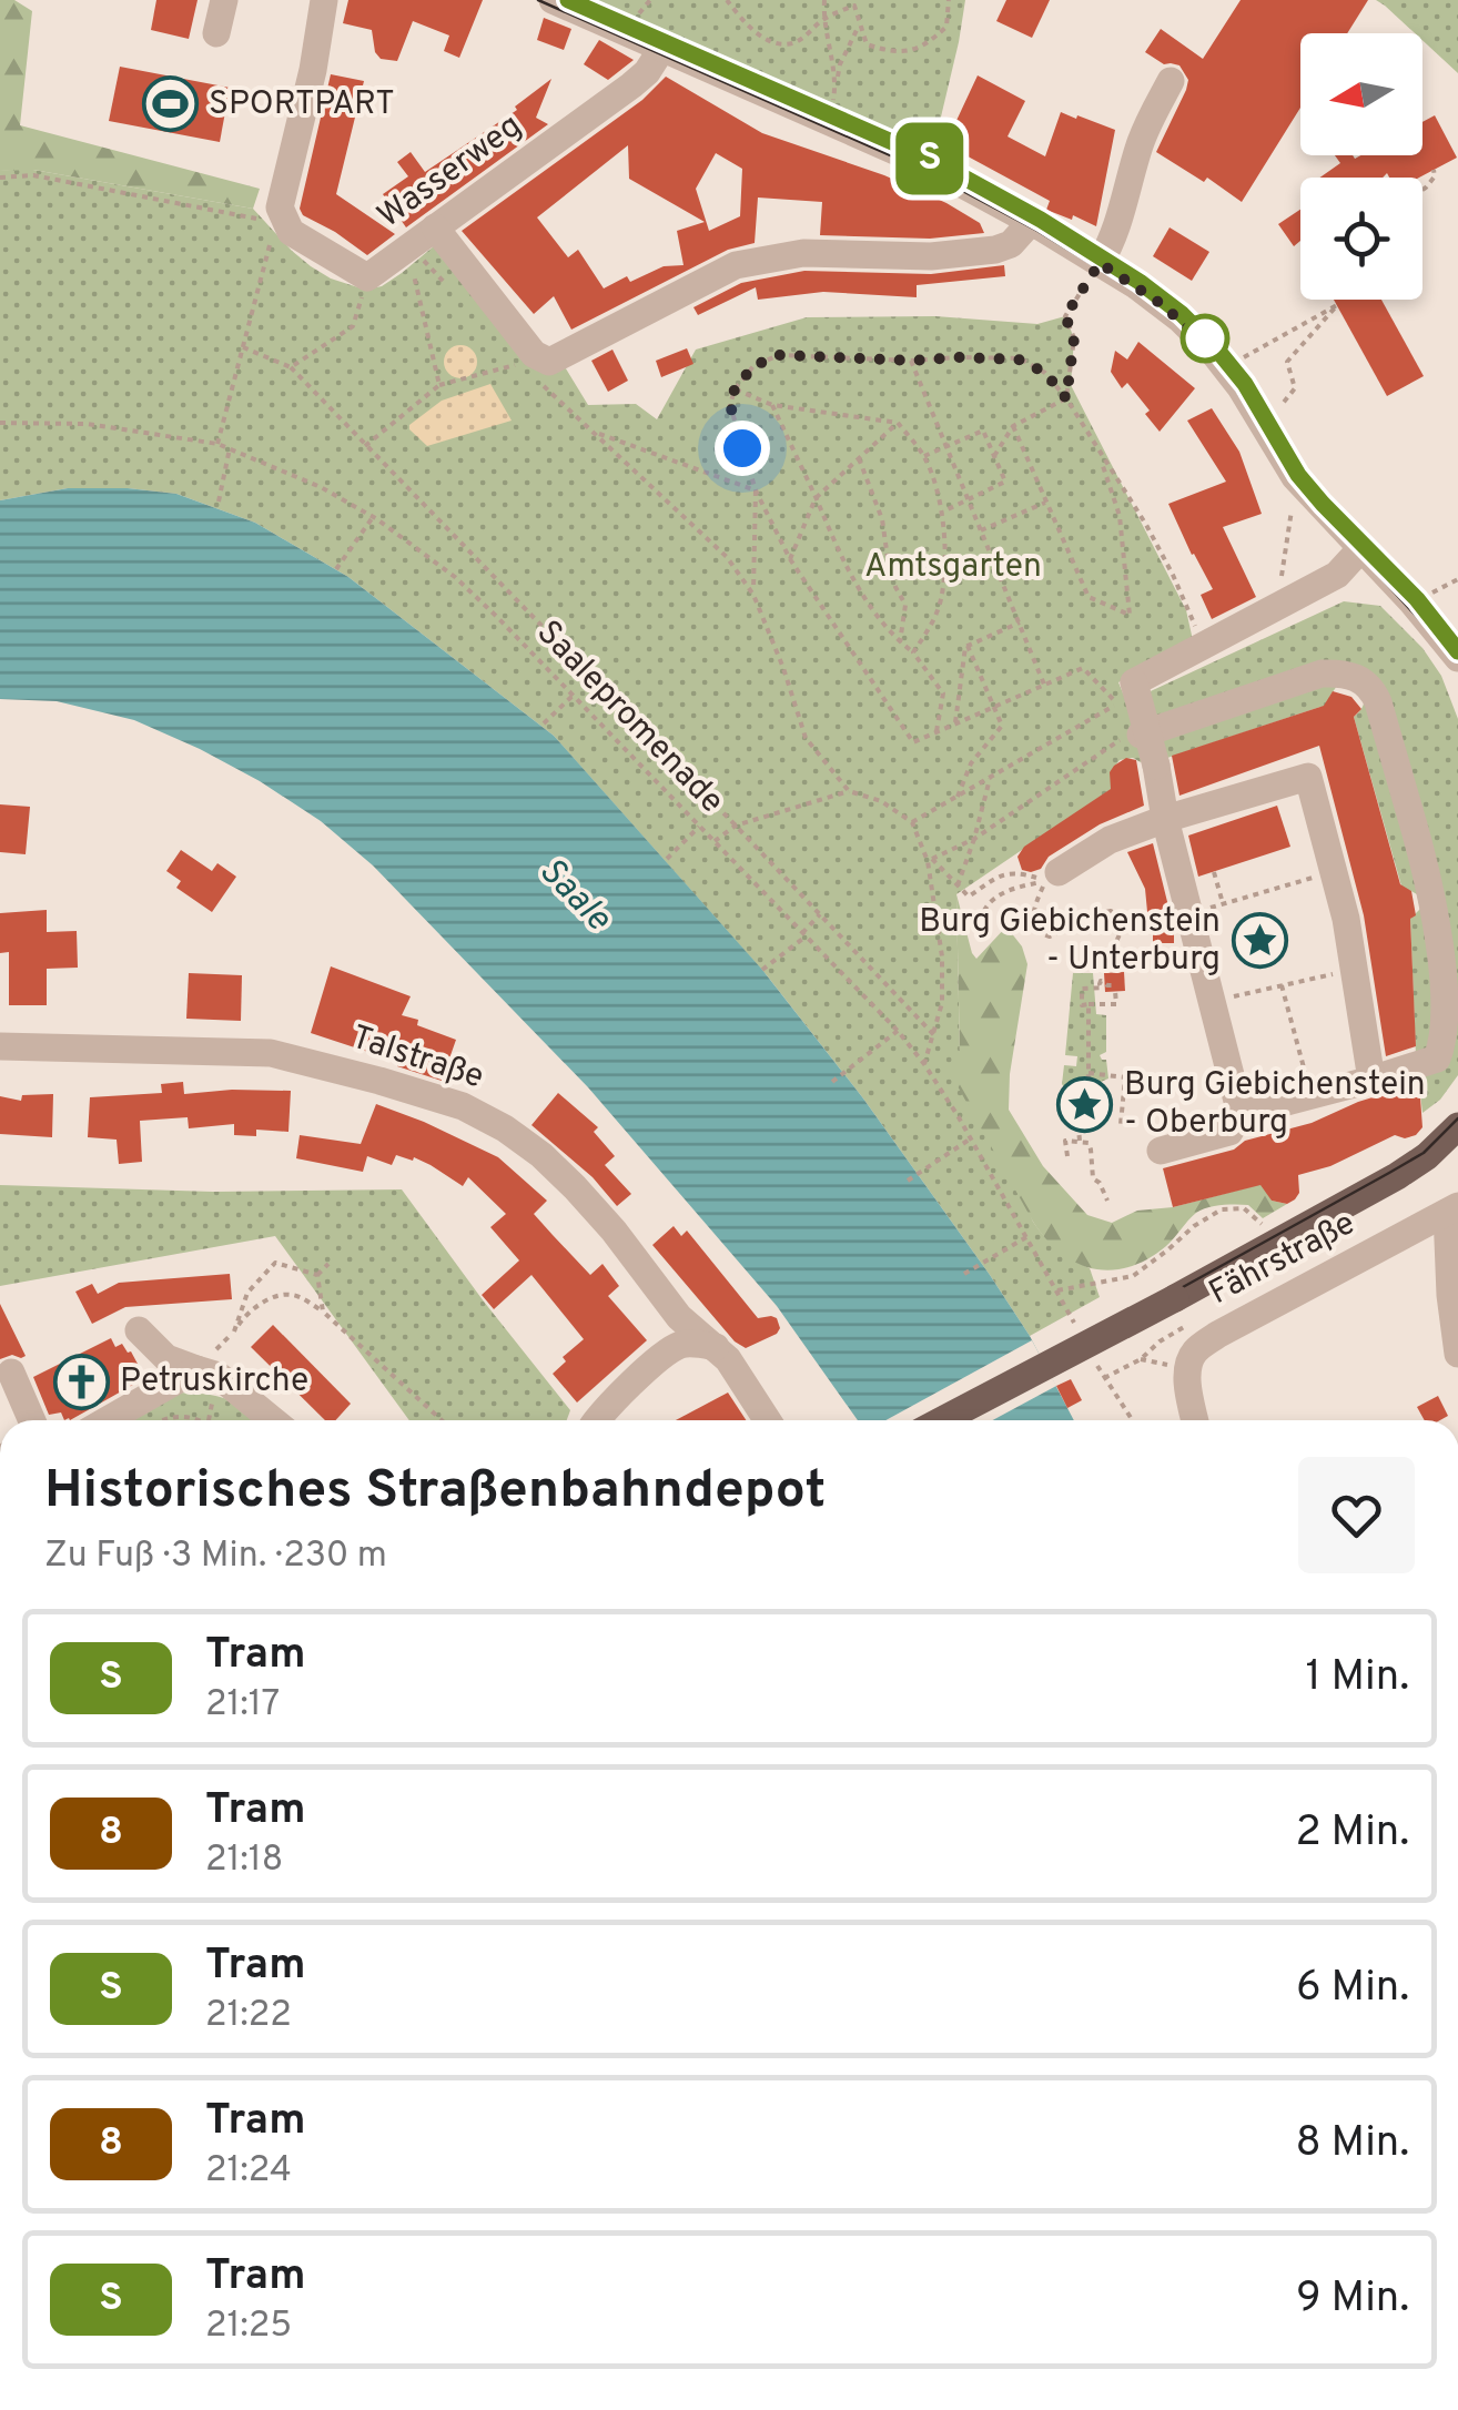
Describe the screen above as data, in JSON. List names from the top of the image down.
{
  "streets": {
    "main road": ["Fährstraße"],
    "street": ["Wasserweg", "Talstraße"],
    "path": ["Saalepromenade"]
  },
  "crossings": [
    ["Saalepromenade", "Fährstraße"]
  ],
  "water": ["Saale"],
  "parks": ["Amtsgarten"],
  "places": {
    "sports": ["SPORTPART"],
    "place": ["Burg Giebichenstein - Unterburg", "Burg Giebichenstein - Oberburg"],
    "church": ["Petruskirche"]
  },
  "lines": ["tram line S"],
  "north": "left",
  "page": {
    "on_map": "S",
    "heading": ["Historisches Straßenbahndepot", "Zu Fuß · 3 Min. · 230 m"],
    "list": [
      {
        "mark": "S",
        "name": "Tram",
        "note": "21:17",
        "value": "1 Min."
      },
      {
        "mark": "8",
        "name": "Tram",
        "note": "21:18",
        "value": "2 Min."
      },
      {
        "mark": "S",
        "name": "Tram",
        "note": "21:22",
        "value": "6 Min."
      },
      {
        "mark": "8",
        "name": "Tram",
        "note": "21:24",
        "value": "8 Min."
      },
      {
        "mark": "S",
        "name": "Tram",
        "note": "21:25",
        "value": "9 Min."
      }
    ]
  }
}
